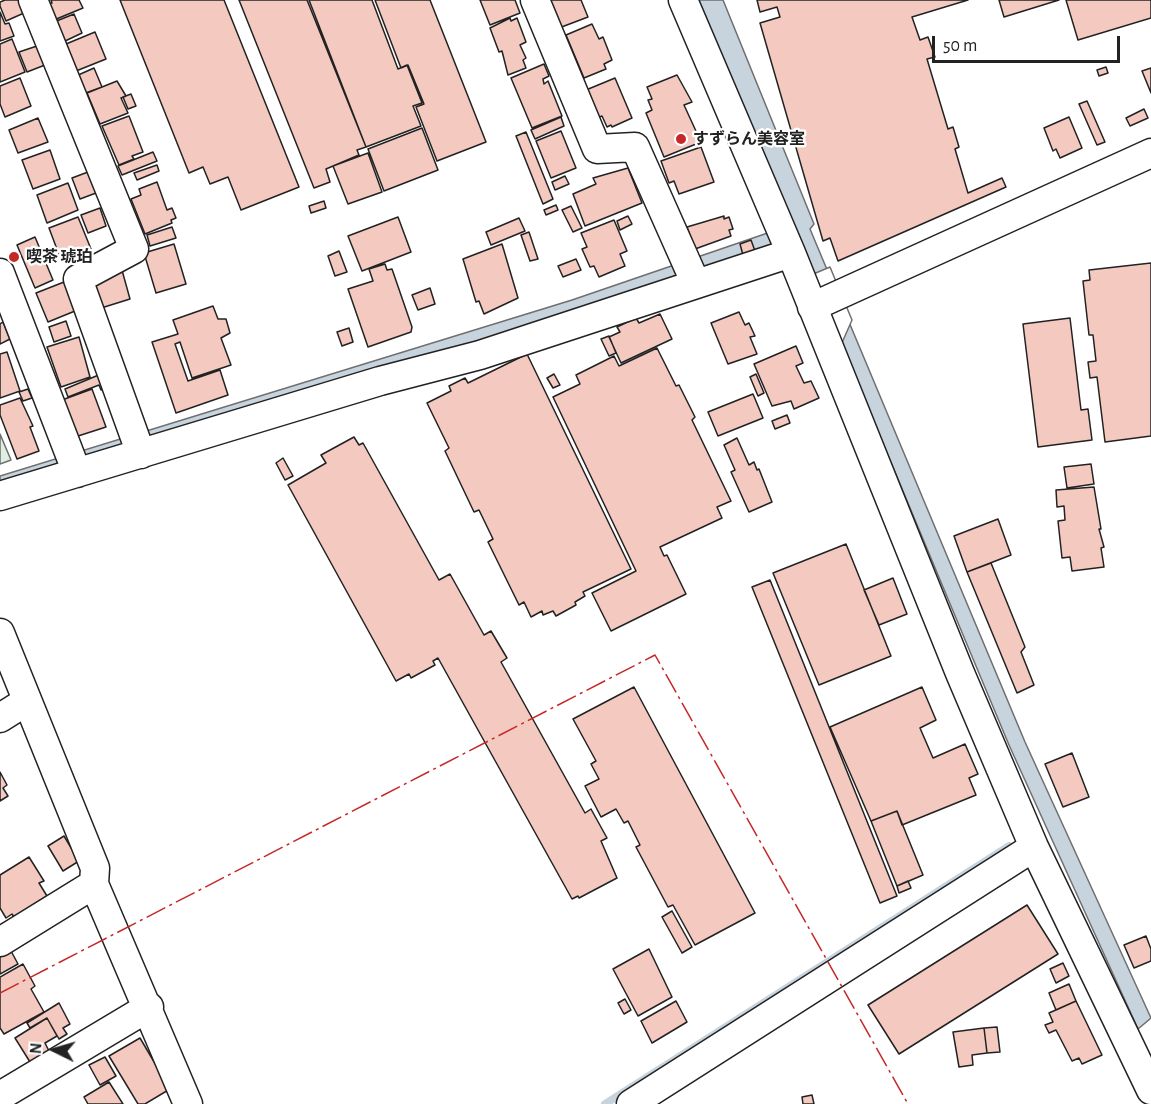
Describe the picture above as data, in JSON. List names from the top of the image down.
{
  "places": ["すずらん美容室", "喫茶 琥珀"],
  "scale_bar": "50 m",
  "north": "left"
}
